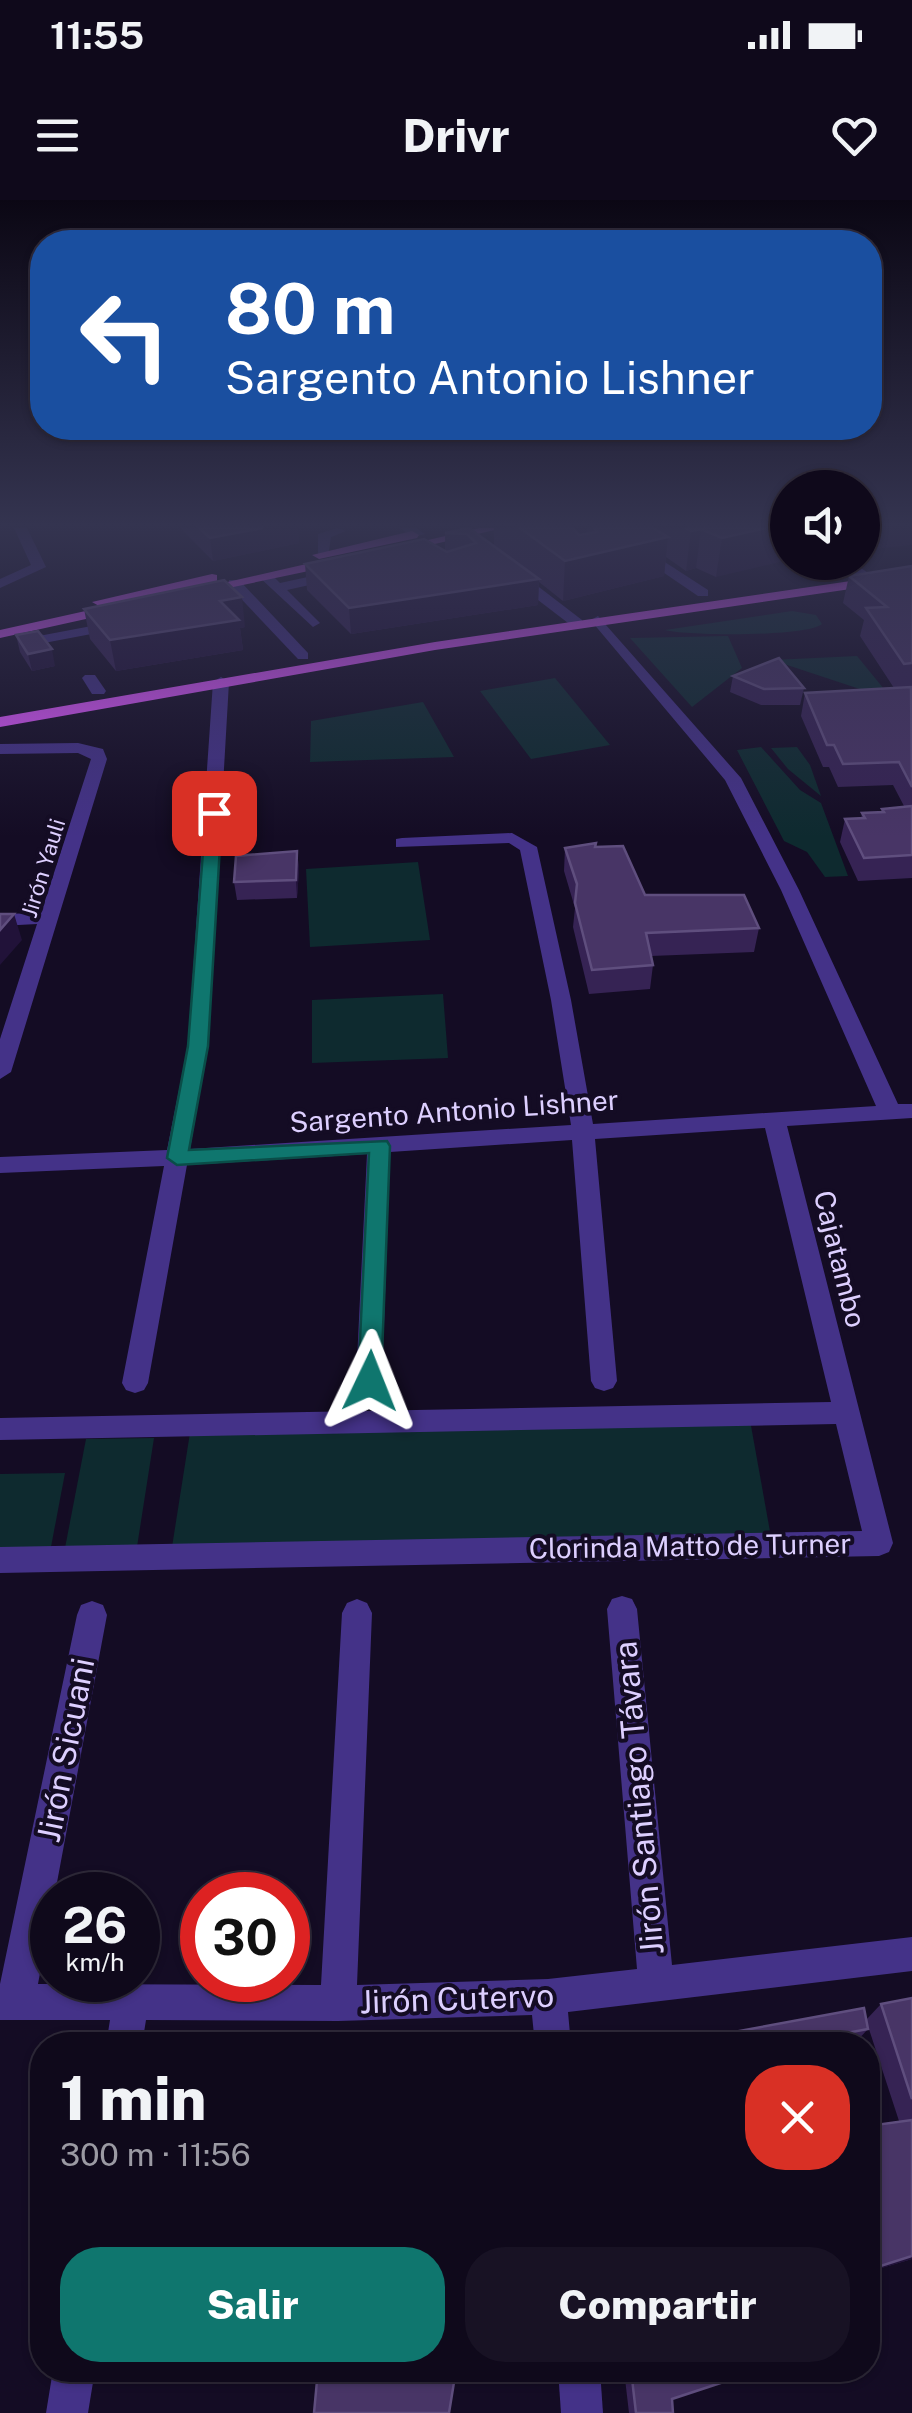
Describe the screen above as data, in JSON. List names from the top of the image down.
{
  "streets": {
    "street": [
      "Jirón Yauli",
      "Sargento Antonio Lishner",
      "Cajatambo",
      "Clorinda Matto de Turner",
      "Jirón Sicuani",
      "Jirón Santiago Távara",
      "Jirón Cutervo"
    ]
  },
  "crossings": [
    ["Sargento Antonio Lishner", "Cajatambo"],
    ["Cajatambo", "Clorinda Matto de Turner"],
    ["Jirón Sicuani", "Jirón Cutervo"],
    ["Jirón Santiago Távara", "Jirón Cutervo"]
  ],
  "page": {
    "status": "11:55",
    "header": "Drivr",
    "turn": ["80 m", "Sargento Antonio Lishner"],
    "speed": "26 km/h",
    "limit": "30",
    "heading": ["1 min", "300 m · 11:56"],
    "buttons": ["Salir", "Compartir"]
  }
}
